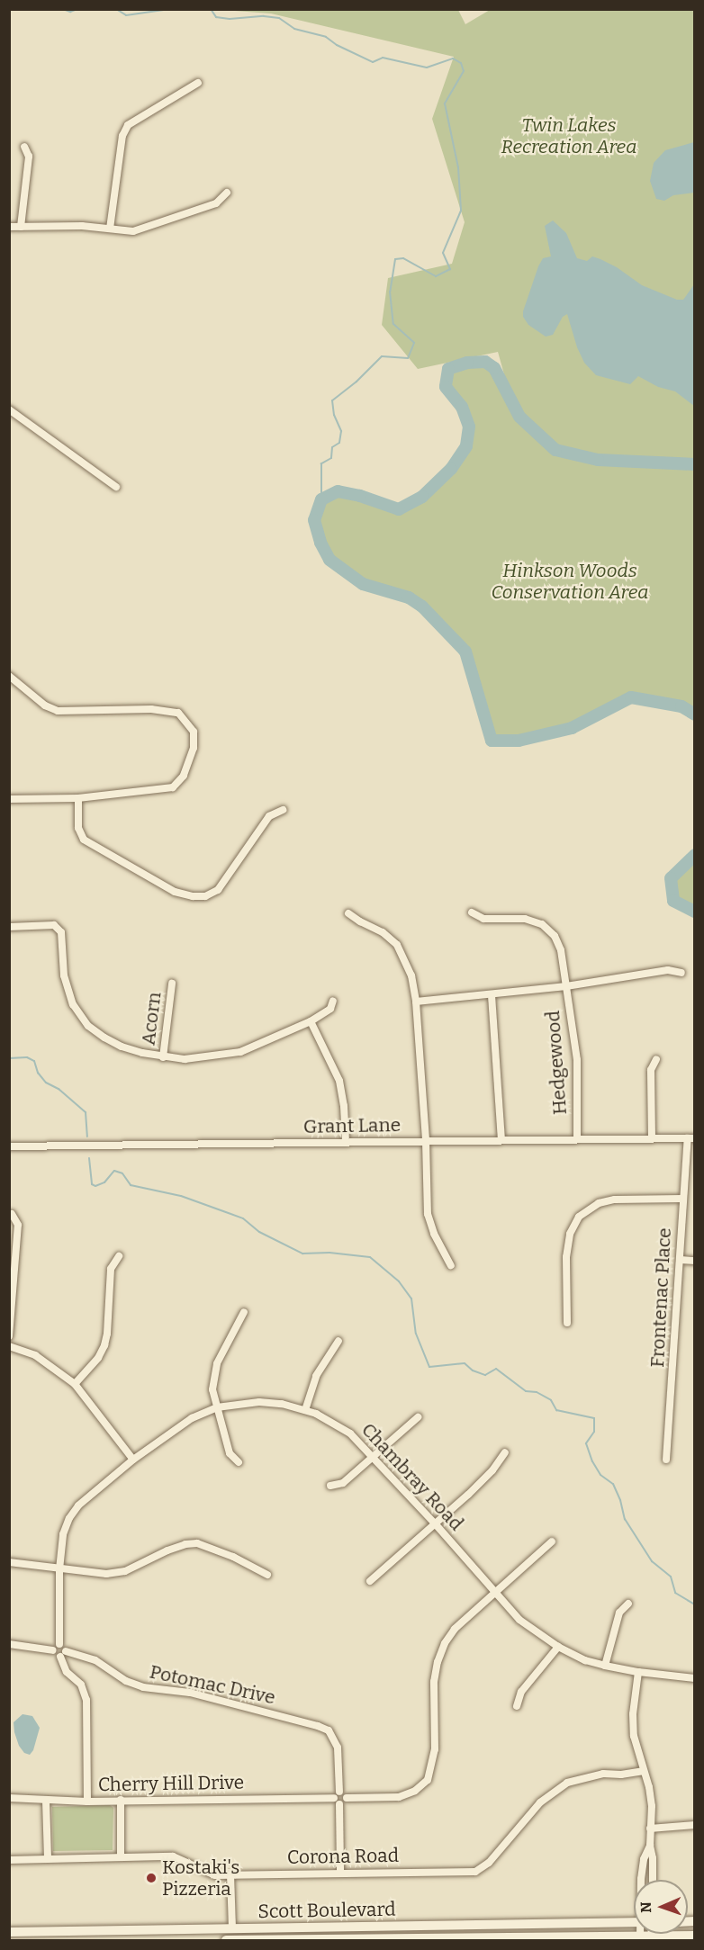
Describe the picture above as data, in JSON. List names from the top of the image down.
{
  "streets": {
    "main road": ["Scott Boulevard"],
    "street": [
      "Acorn",
      "Hedgewood",
      "Grant Lane",
      "Frontenac Place",
      "Chambray Road",
      "Potomac Drive",
      "Cherry Hill Drive",
      "Corona Road"
    ]
  },
  "crossings": [
    ["Hedgewood", "Grant Lane"],
    ["Grant Lane", "Frontenac Place"]
  ],
  "parks": ["Twin Lakes Recreation Area", "Hinkson Woods Conservation Area"],
  "places": ["Kostaki's Pizzeria"],
  "north": "left"
}
